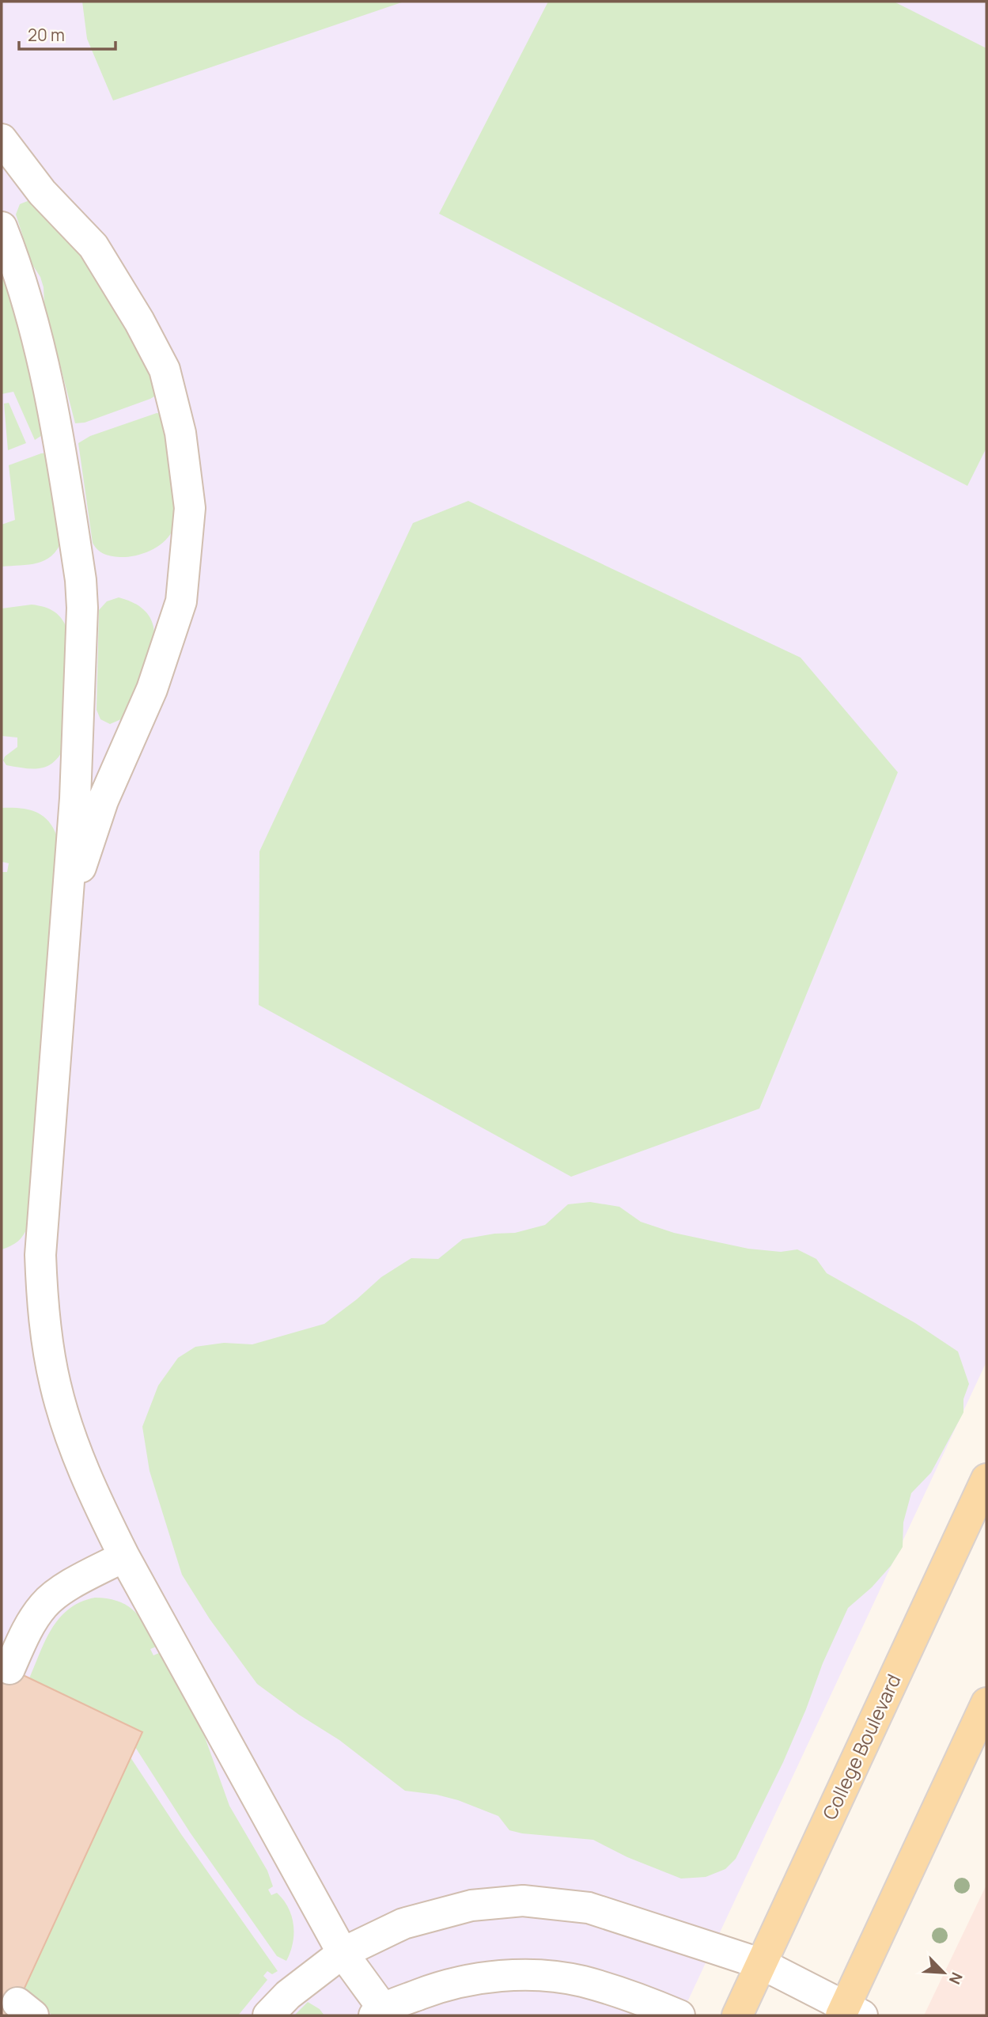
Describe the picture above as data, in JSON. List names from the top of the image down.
{
  "streets": {
    "main road": ["College Boulevard"]
  },
  "scale_bar": "20 m",
  "north": "bottom right"
}
